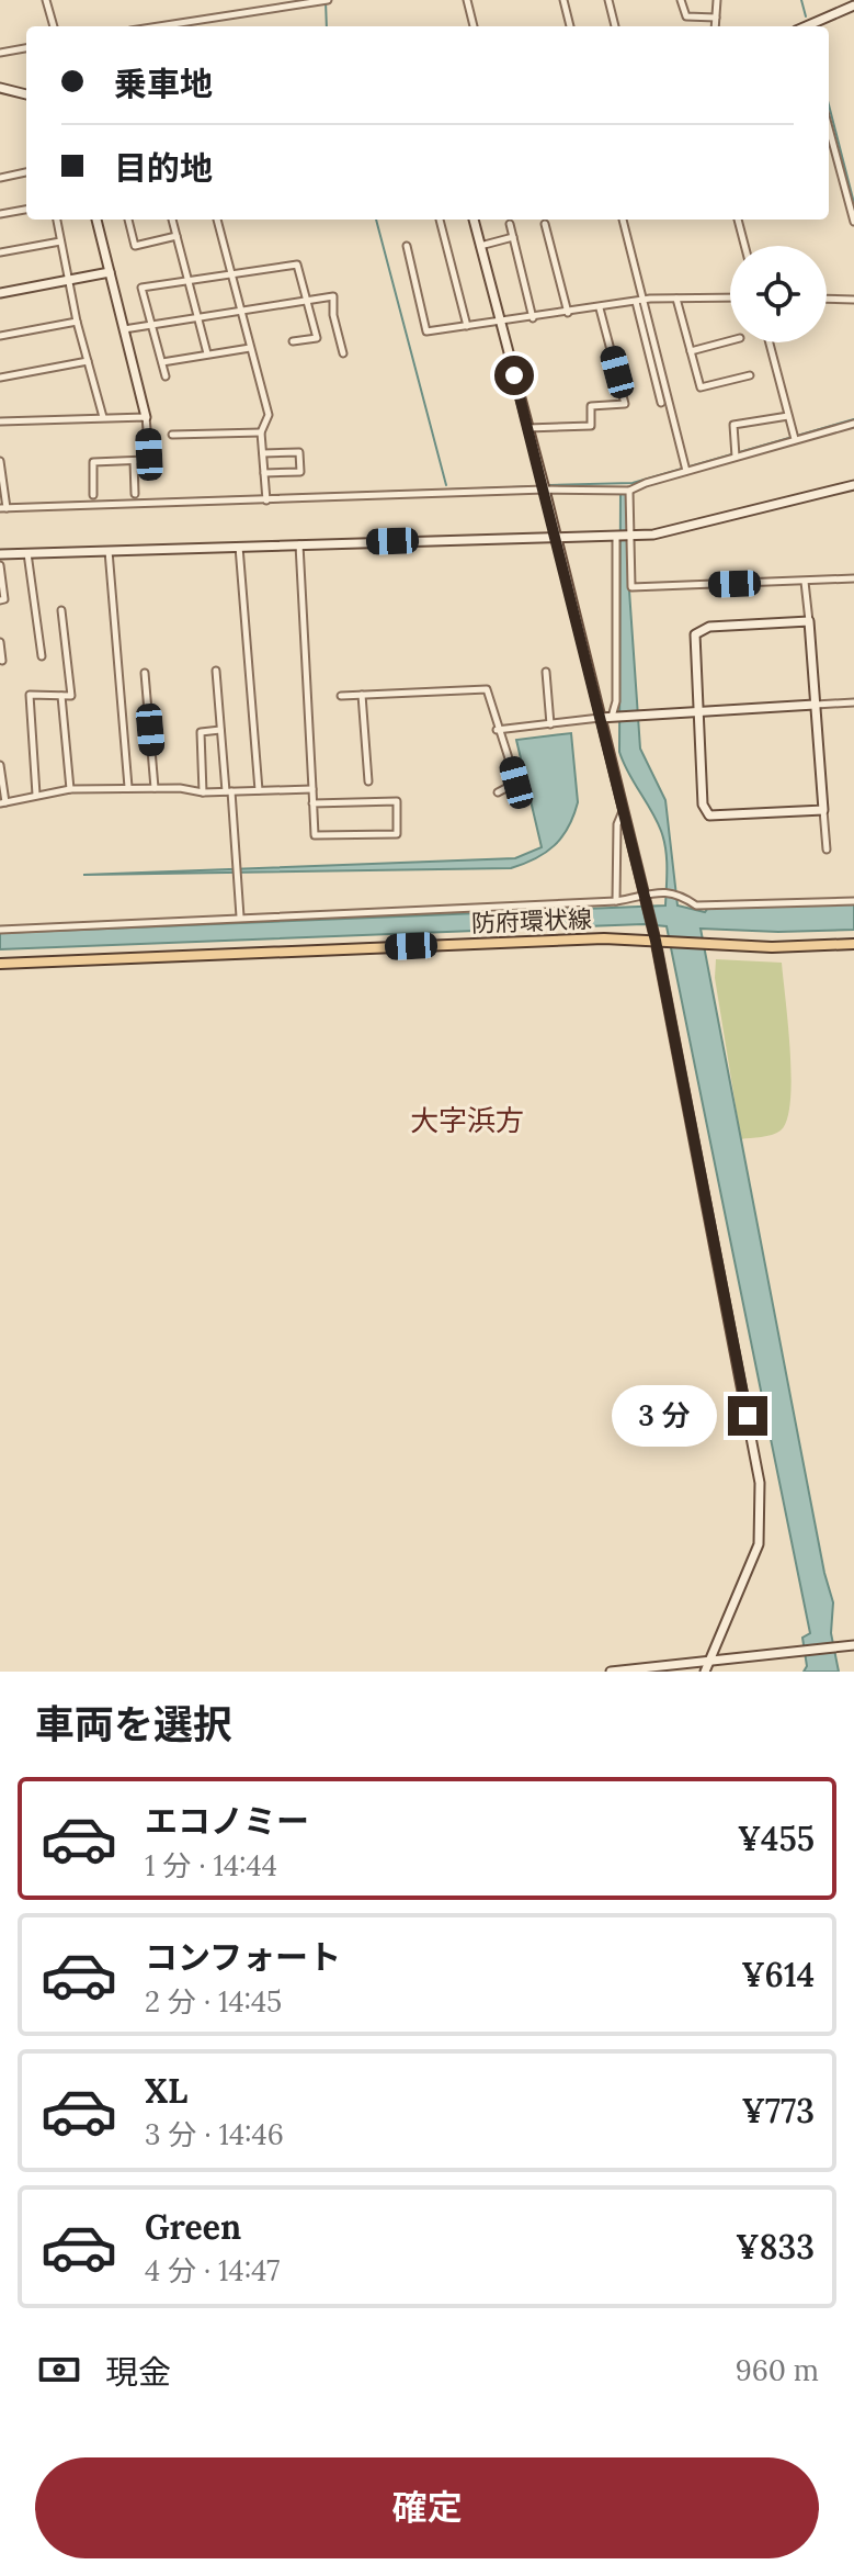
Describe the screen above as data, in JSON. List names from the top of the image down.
{
  "streets": {
    "main road": ["防府環状線"]
  },
  "districts": ["大字浜方"],
  "page": {
    "banner": ["乗車地", "目的地"],
    "bubble": "3 分",
    "heading": "車両を選択",
    "list": [
      {
        "name": "エコノミー",
        "note": "1 分 · 14:44",
        "value": "¥455"
      },
      {
        "name": "コンフォート",
        "note": "2 分 · 14:45",
        "value": "¥614"
      },
      {
        "name": "XL",
        "note": "3 分 · 14:46",
        "value": "¥773"
      },
      {
        "name": "Green",
        "note": "4 分 · 14:47",
        "value": "¥833"
      }
    ],
    "pay": ["現金", "960 m"],
    "buttons": "確定"
  }
}
